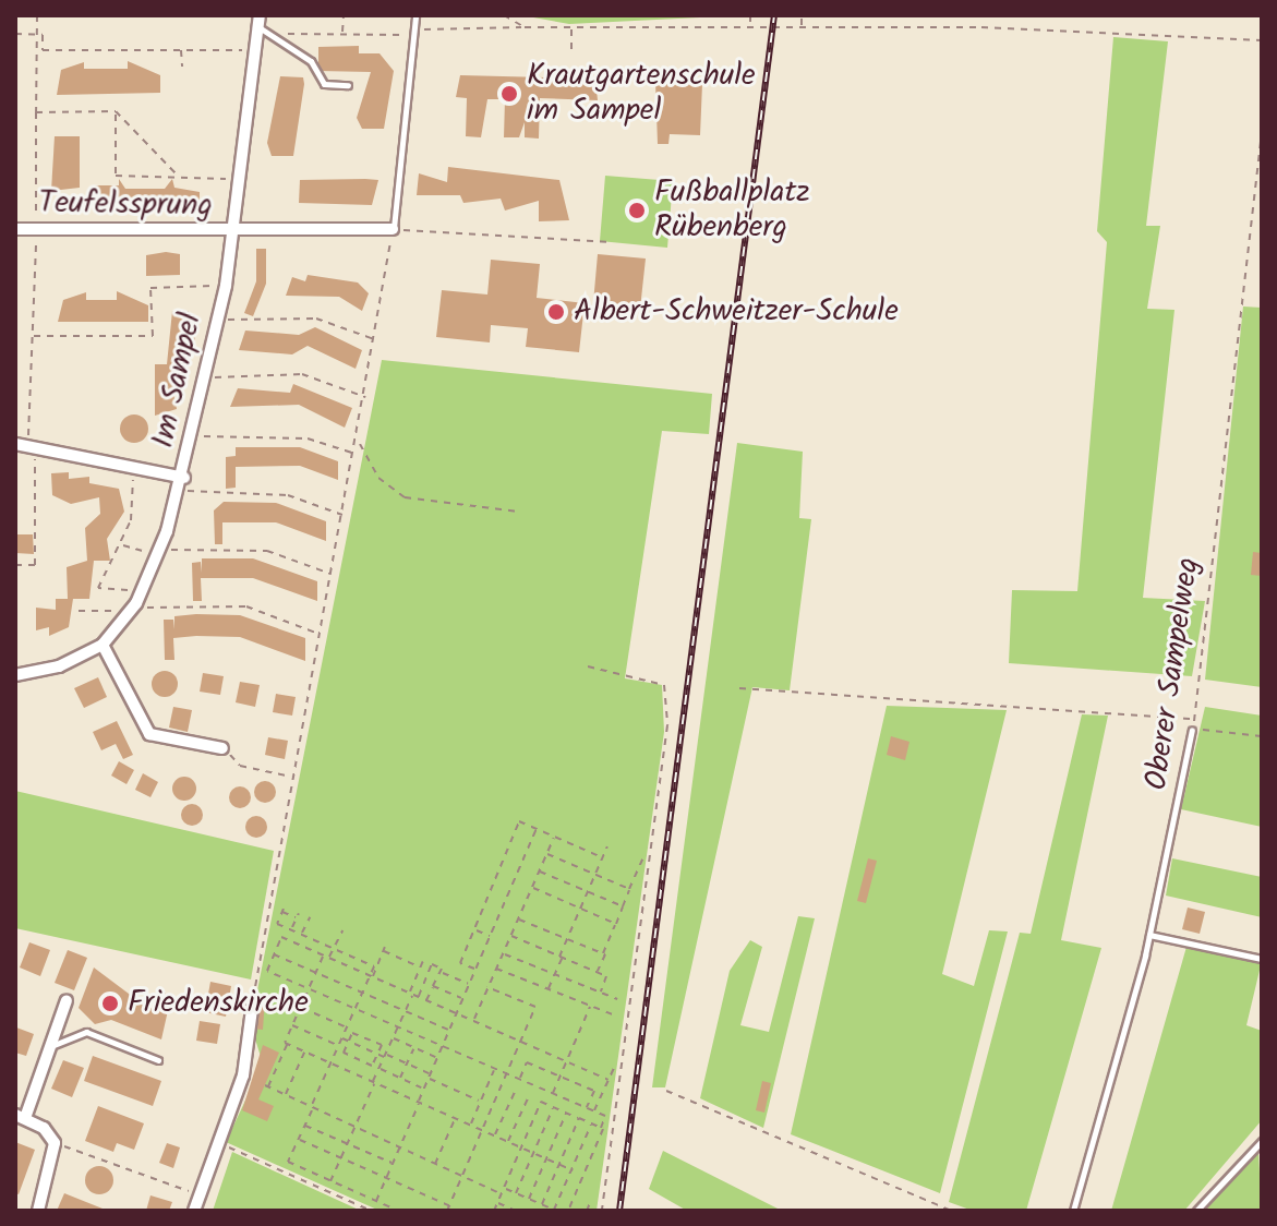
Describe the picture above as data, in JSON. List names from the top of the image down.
{
  "streets": {
    "street": ["Teufelssprung", "Im Sampel"],
    "lane": ["Oberer Sampelweg"]
  },
  "crossings": [
    ["Teufelssprung", "Im Sampel"]
  ],
  "places": [
    "Krautgartenschule im Sampel",
    "Fußballplatz Rübenberg",
    "Albert-Schweitzer-Schule",
    "Friedenskirche"
  ]
}
